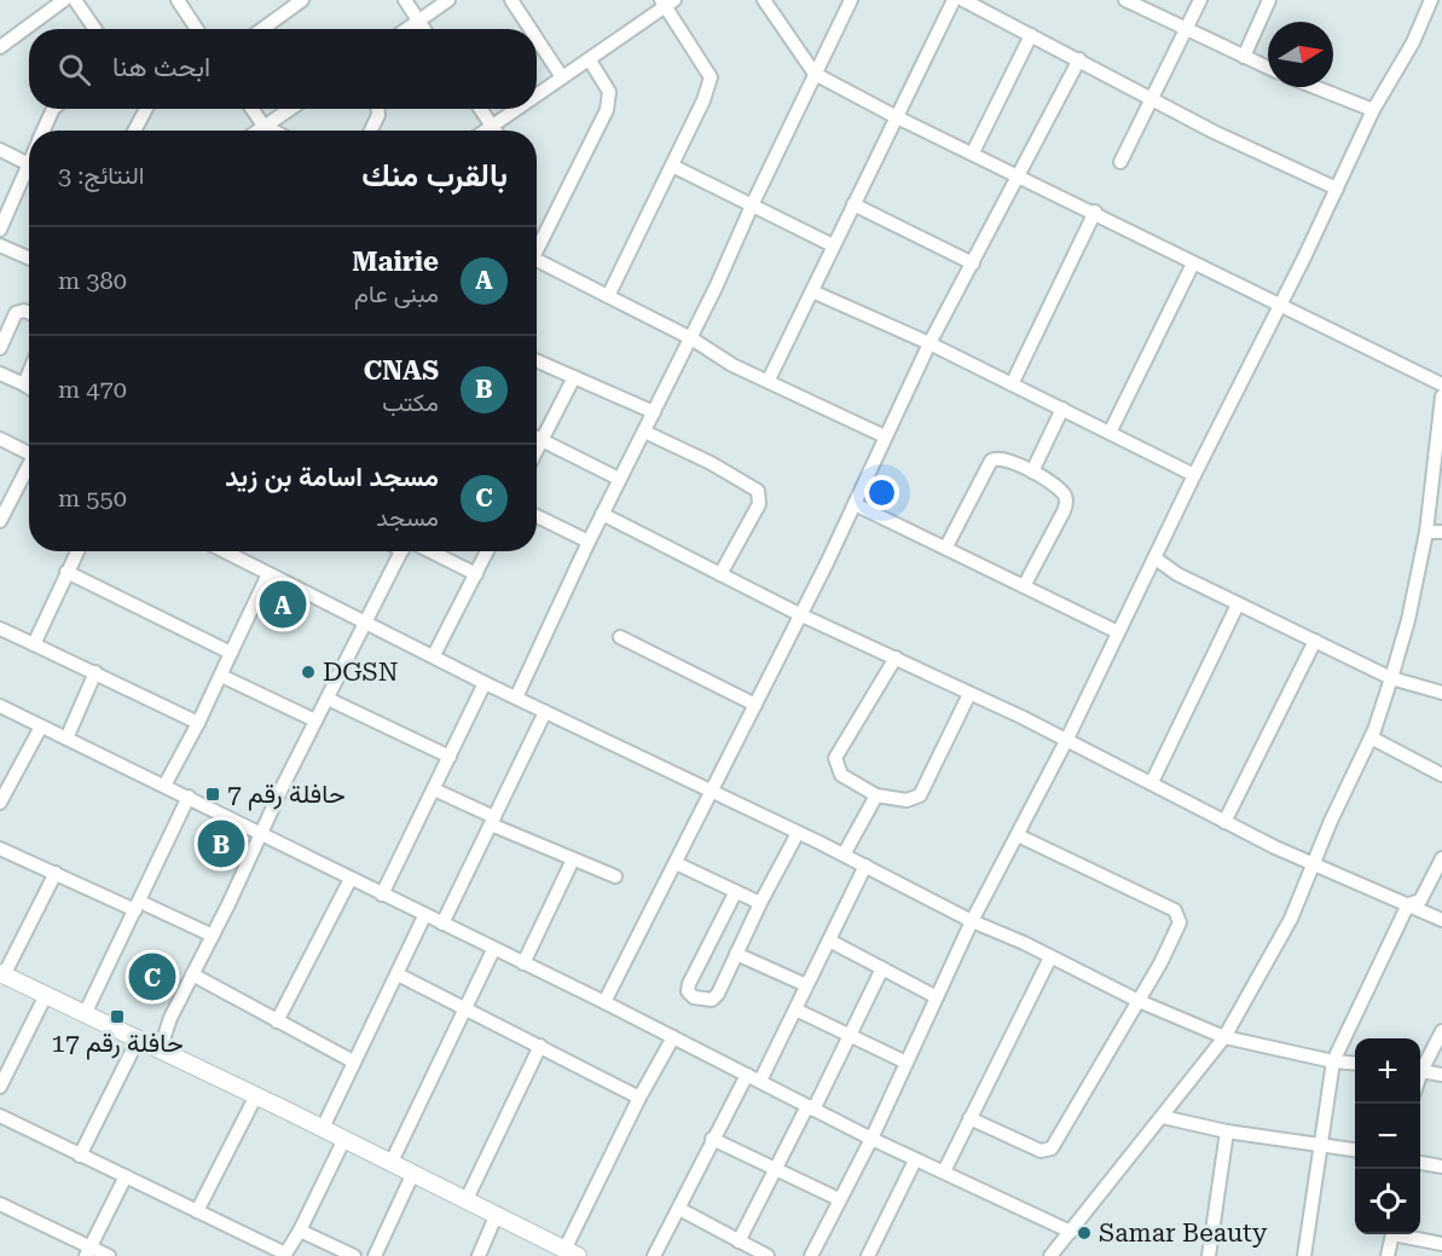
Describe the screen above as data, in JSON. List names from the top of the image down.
{
  "places": {
    "other": ["DGSN", "Samar Beauty"],
    "transit": ["حافلة رقم 7", "حافلة رقم 17"]
  },
  "north": "right",
  "page": {
    "search": "ابحث هنا",
    "heading": ["بالقرب منك", "النتائج: 3"],
    "list": [
      {
        "mark": "A",
        "name": "Mairie",
        "note": "مبنى عام",
        "value": "380 m"
      },
      {
        "mark": "B",
        "name": "CNAS",
        "note": "مكتب",
        "value": "470 m"
      },
      {
        "mark": "C",
        "name": "مسجد اسامة بن زيد",
        "note": "مسجد",
        "value": "550 m"
      }
    ],
    "pins": ["A", "B", "C"],
    "map_buttons": ["+", "−"]
  }
}
